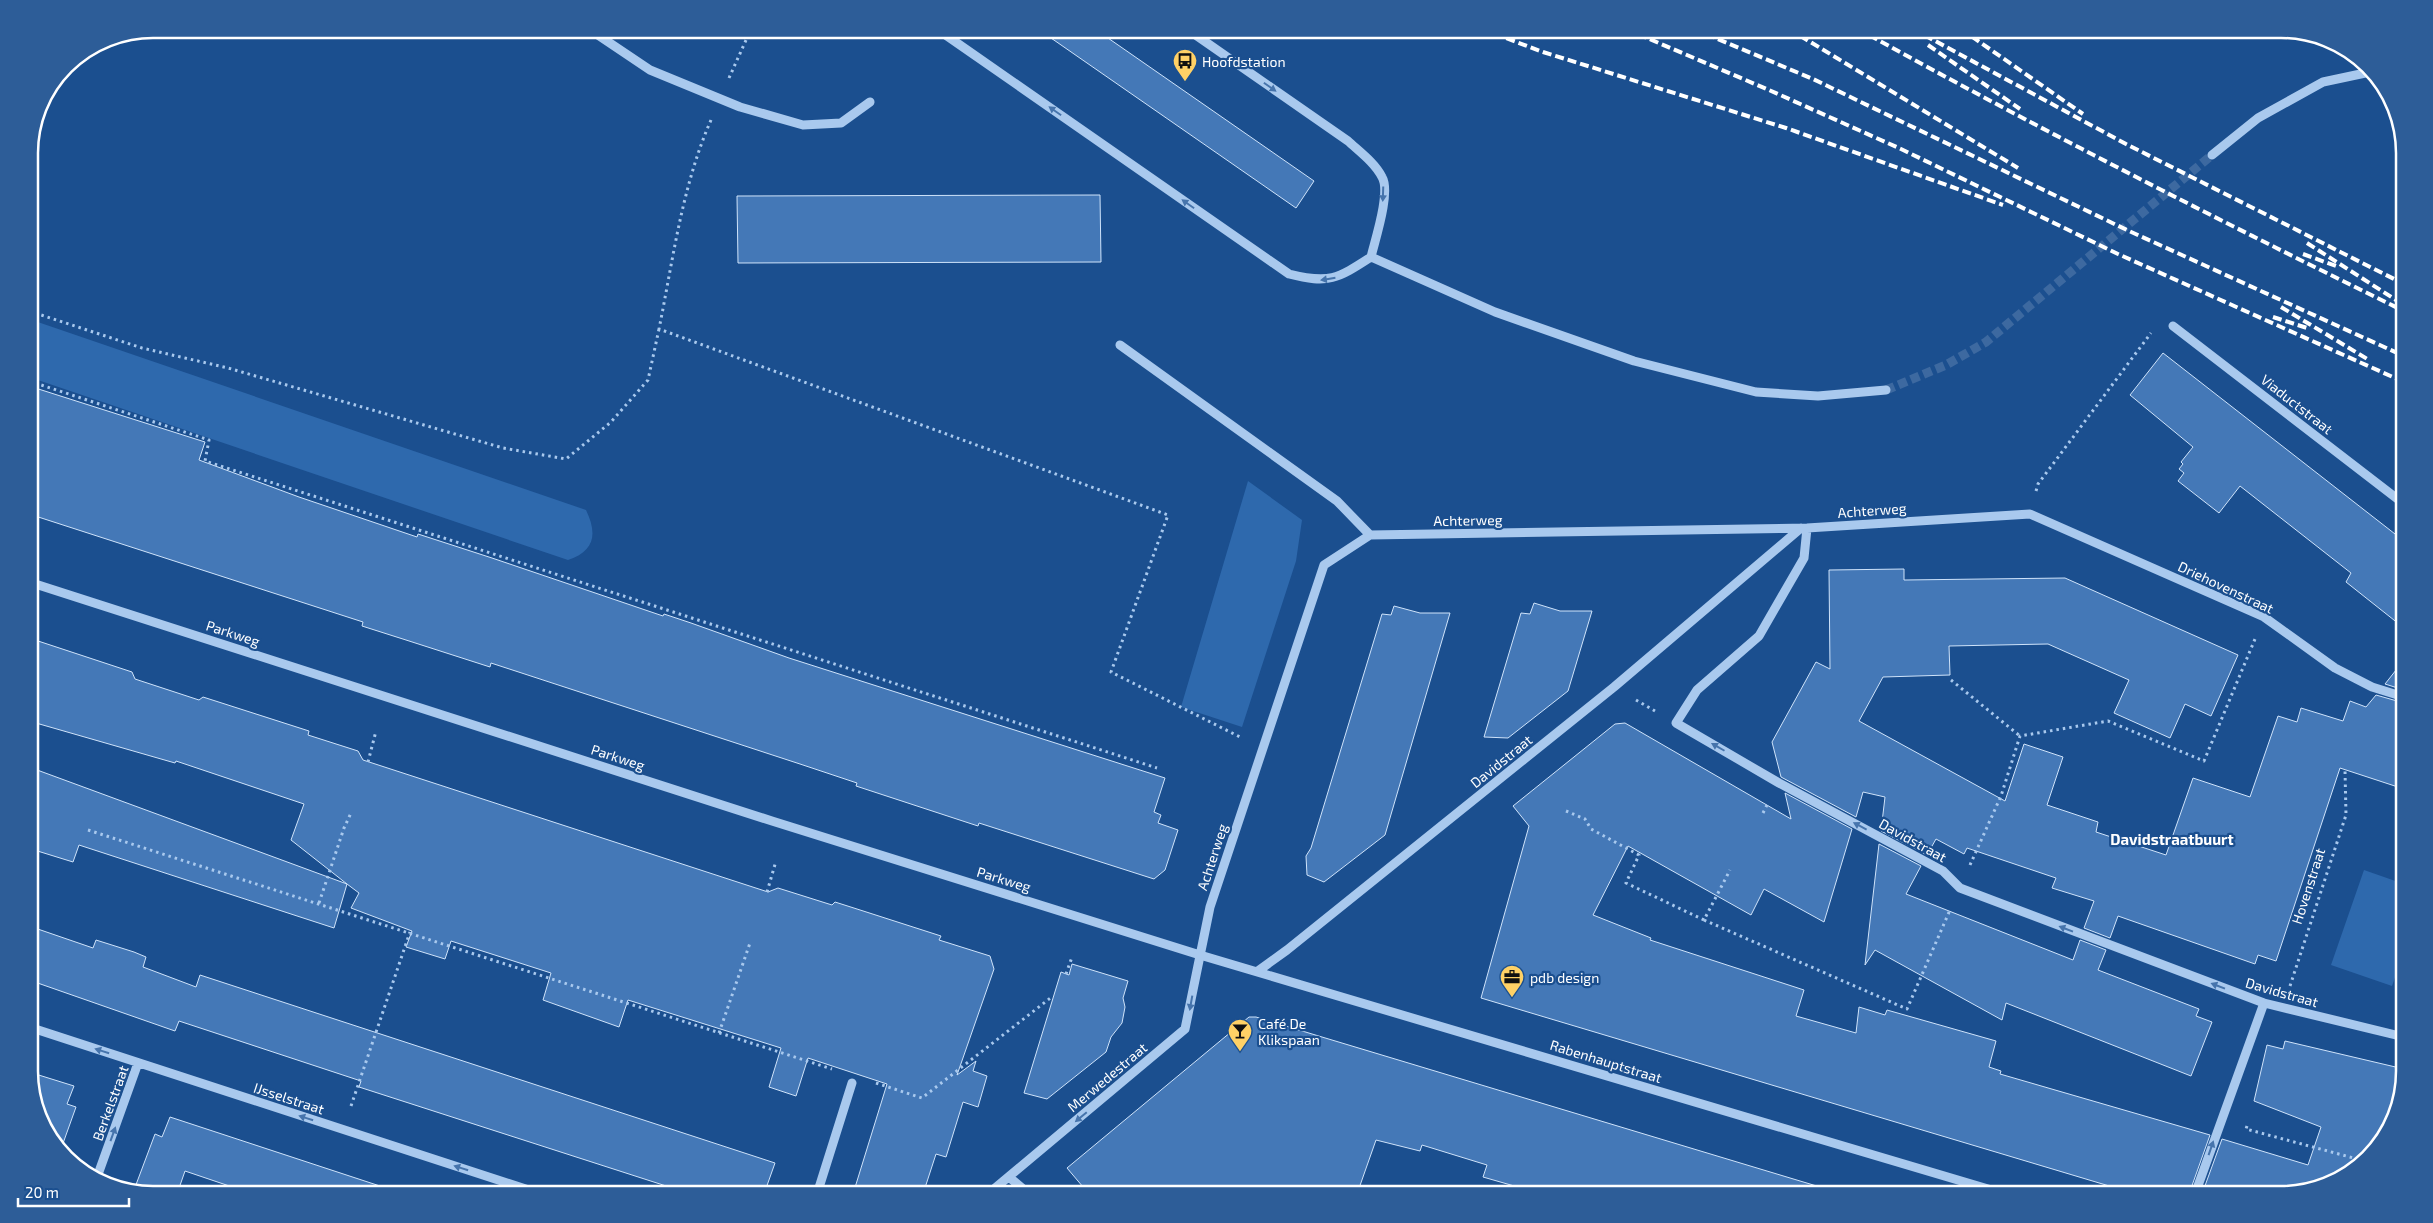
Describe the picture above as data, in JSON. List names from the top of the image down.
{
  "streets": {
    "street": [
      "Viaductstraat",
      "Achterweg",
      "Driehovenstraat",
      "Parkweg",
      "Davidstraat",
      "Rabenhauptstraat",
      "Merwedestraat",
      "IJsselstraat",
      "Berkelstraat"
    ],
    "path": ["Hovenstraat"]
  },
  "crossings": [
    ["Achterweg", "Driehovenstraat"],
    ["Achterweg", "Parkweg"],
    ["Achterweg", "Davidstraat"],
    ["Achterweg", "Rabenhauptstraat"],
    ["Achterweg", "Merwedestraat"],
    ["Parkweg", "Rabenhauptstraat"],
    ["Parkweg", "Merwedestraat"],
    ["Davidstraat", "Hovenstraat"],
    ["Davidstraat", "Rabenhauptstraat"],
    ["Rabenhauptstraat", "Merwedestraat"],
    ["IJsselstraat", "Berkelstraat"]
  ],
  "one_way": [
    "Davidstraat",
    "Merwedestraat",
    "IJsselstraat",
    "Berkelstraat"
  ],
  "districts": ["Davidstraatbuurt"],
  "places": {
    "bus stop": ["Hoofdstation"],
    "office": ["pdb design"],
    "bar": ["Café De Klikspaan"]
  },
  "scale_bar": "20 m"
}
